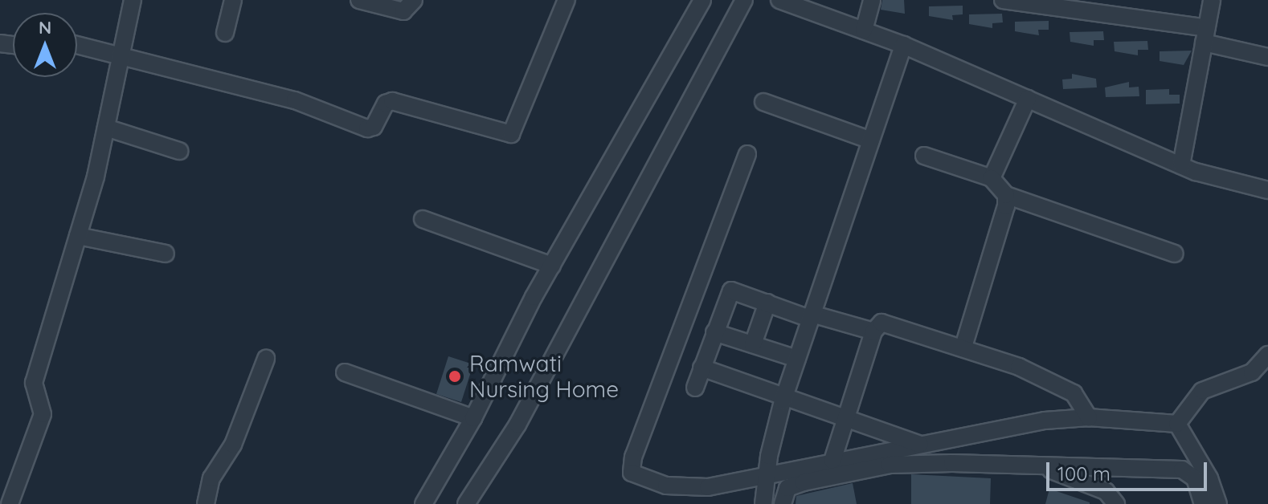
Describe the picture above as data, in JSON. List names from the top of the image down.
{
  "places": ["Ramwati Nursing Home"],
  "scale_bar": "100 m",
  "north": "top"
}
